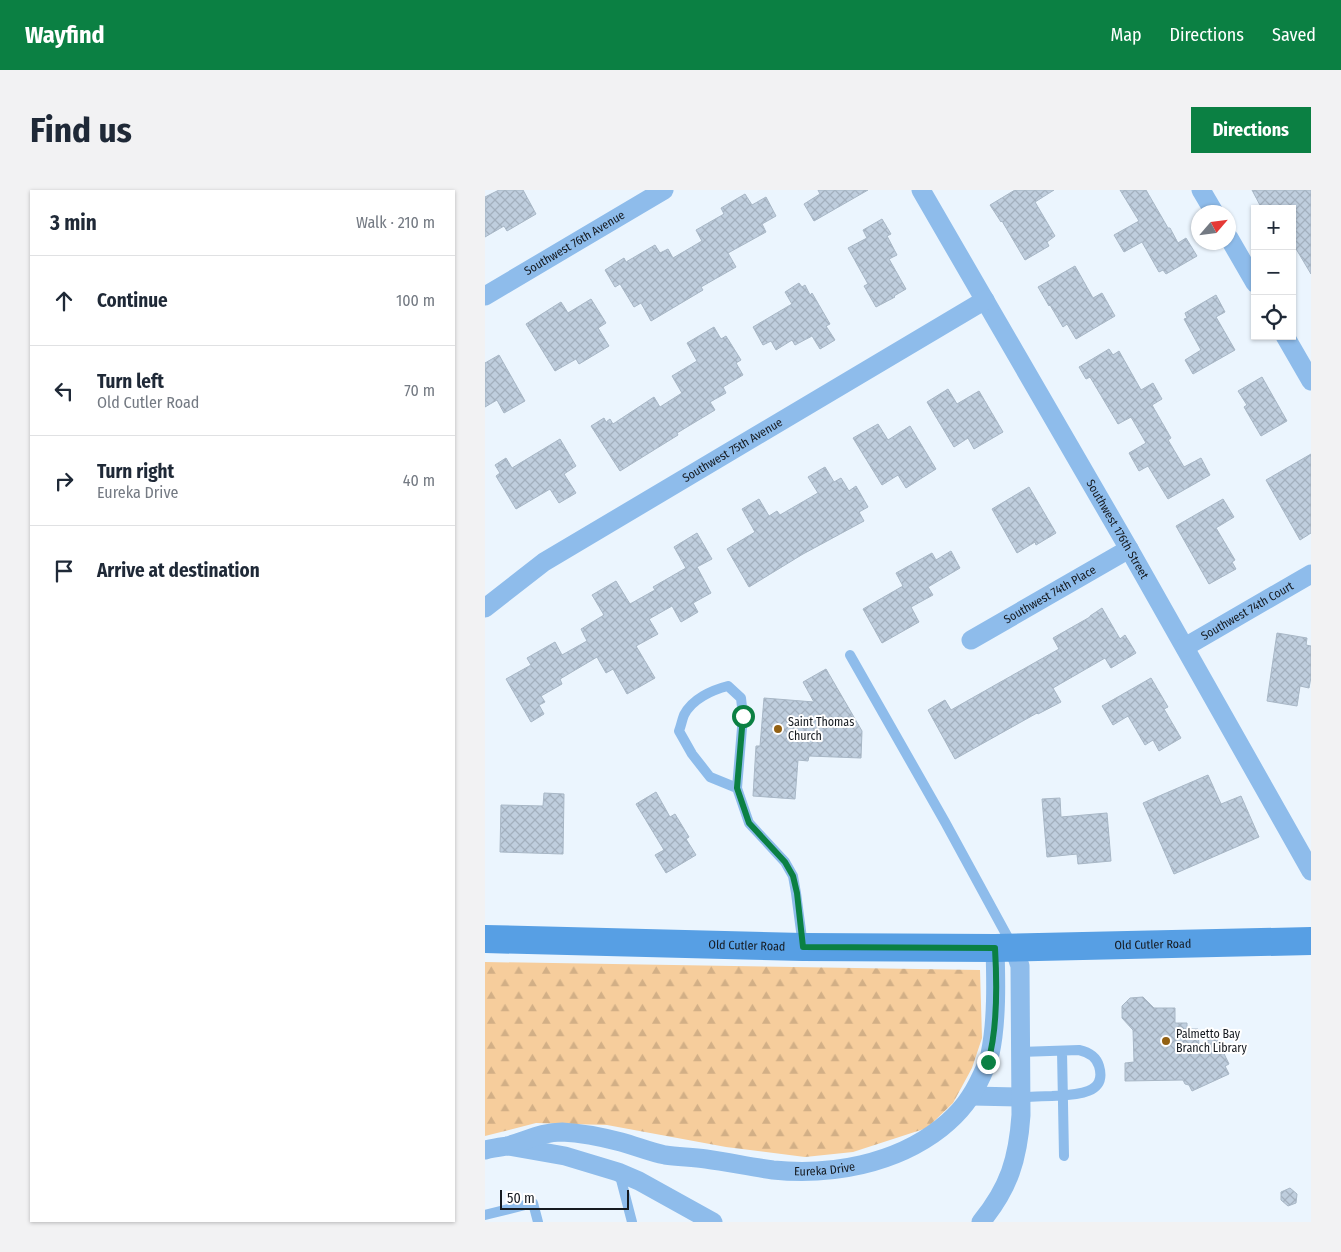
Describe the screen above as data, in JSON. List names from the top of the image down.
{
  "streets": {
    "main road": ["Old Cutler Road"],
    "street": [
      "Southwest 76th Avenue",
      "Southwest 75th Avenue",
      "Southwest 176th Street",
      "Southwest 74th Place",
      "Southwest 74th Court",
      "Eureka Drive"
    ]
  },
  "crossings": [
    ["Southwest 75th Avenue", "Southwest 176th Street"],
    ["Southwest 176th Street", "Southwest 74th Place"],
    ["Southwest 176th Street", "Southwest 74th Court"],
    ["Old Cutler Road", "Eureka Drive"]
  ],
  "places": ["Saint Thomas Church", "Palmetto Bay Branch Library"],
  "scale_bar": "50 m",
  "north": "top right",
  "page": {
    "header": "Wayfind",
    "nav": ["Map", "Directions", "Saved"],
    "buttons": "Directions",
    "title": "Find us",
    "heading": ["3 min", "Walk · 210 m"],
    "map_buttons": ["+", "−"],
    "list": [
      ["Continue", "100 m"],
      ["Turn left", "Old Cutler Road", "70 m"],
      ["Turn right", "Eureka Drive", "40 m"],
      "Arrive at destination"
    ],
    "scale": "50 m"
  }
}
